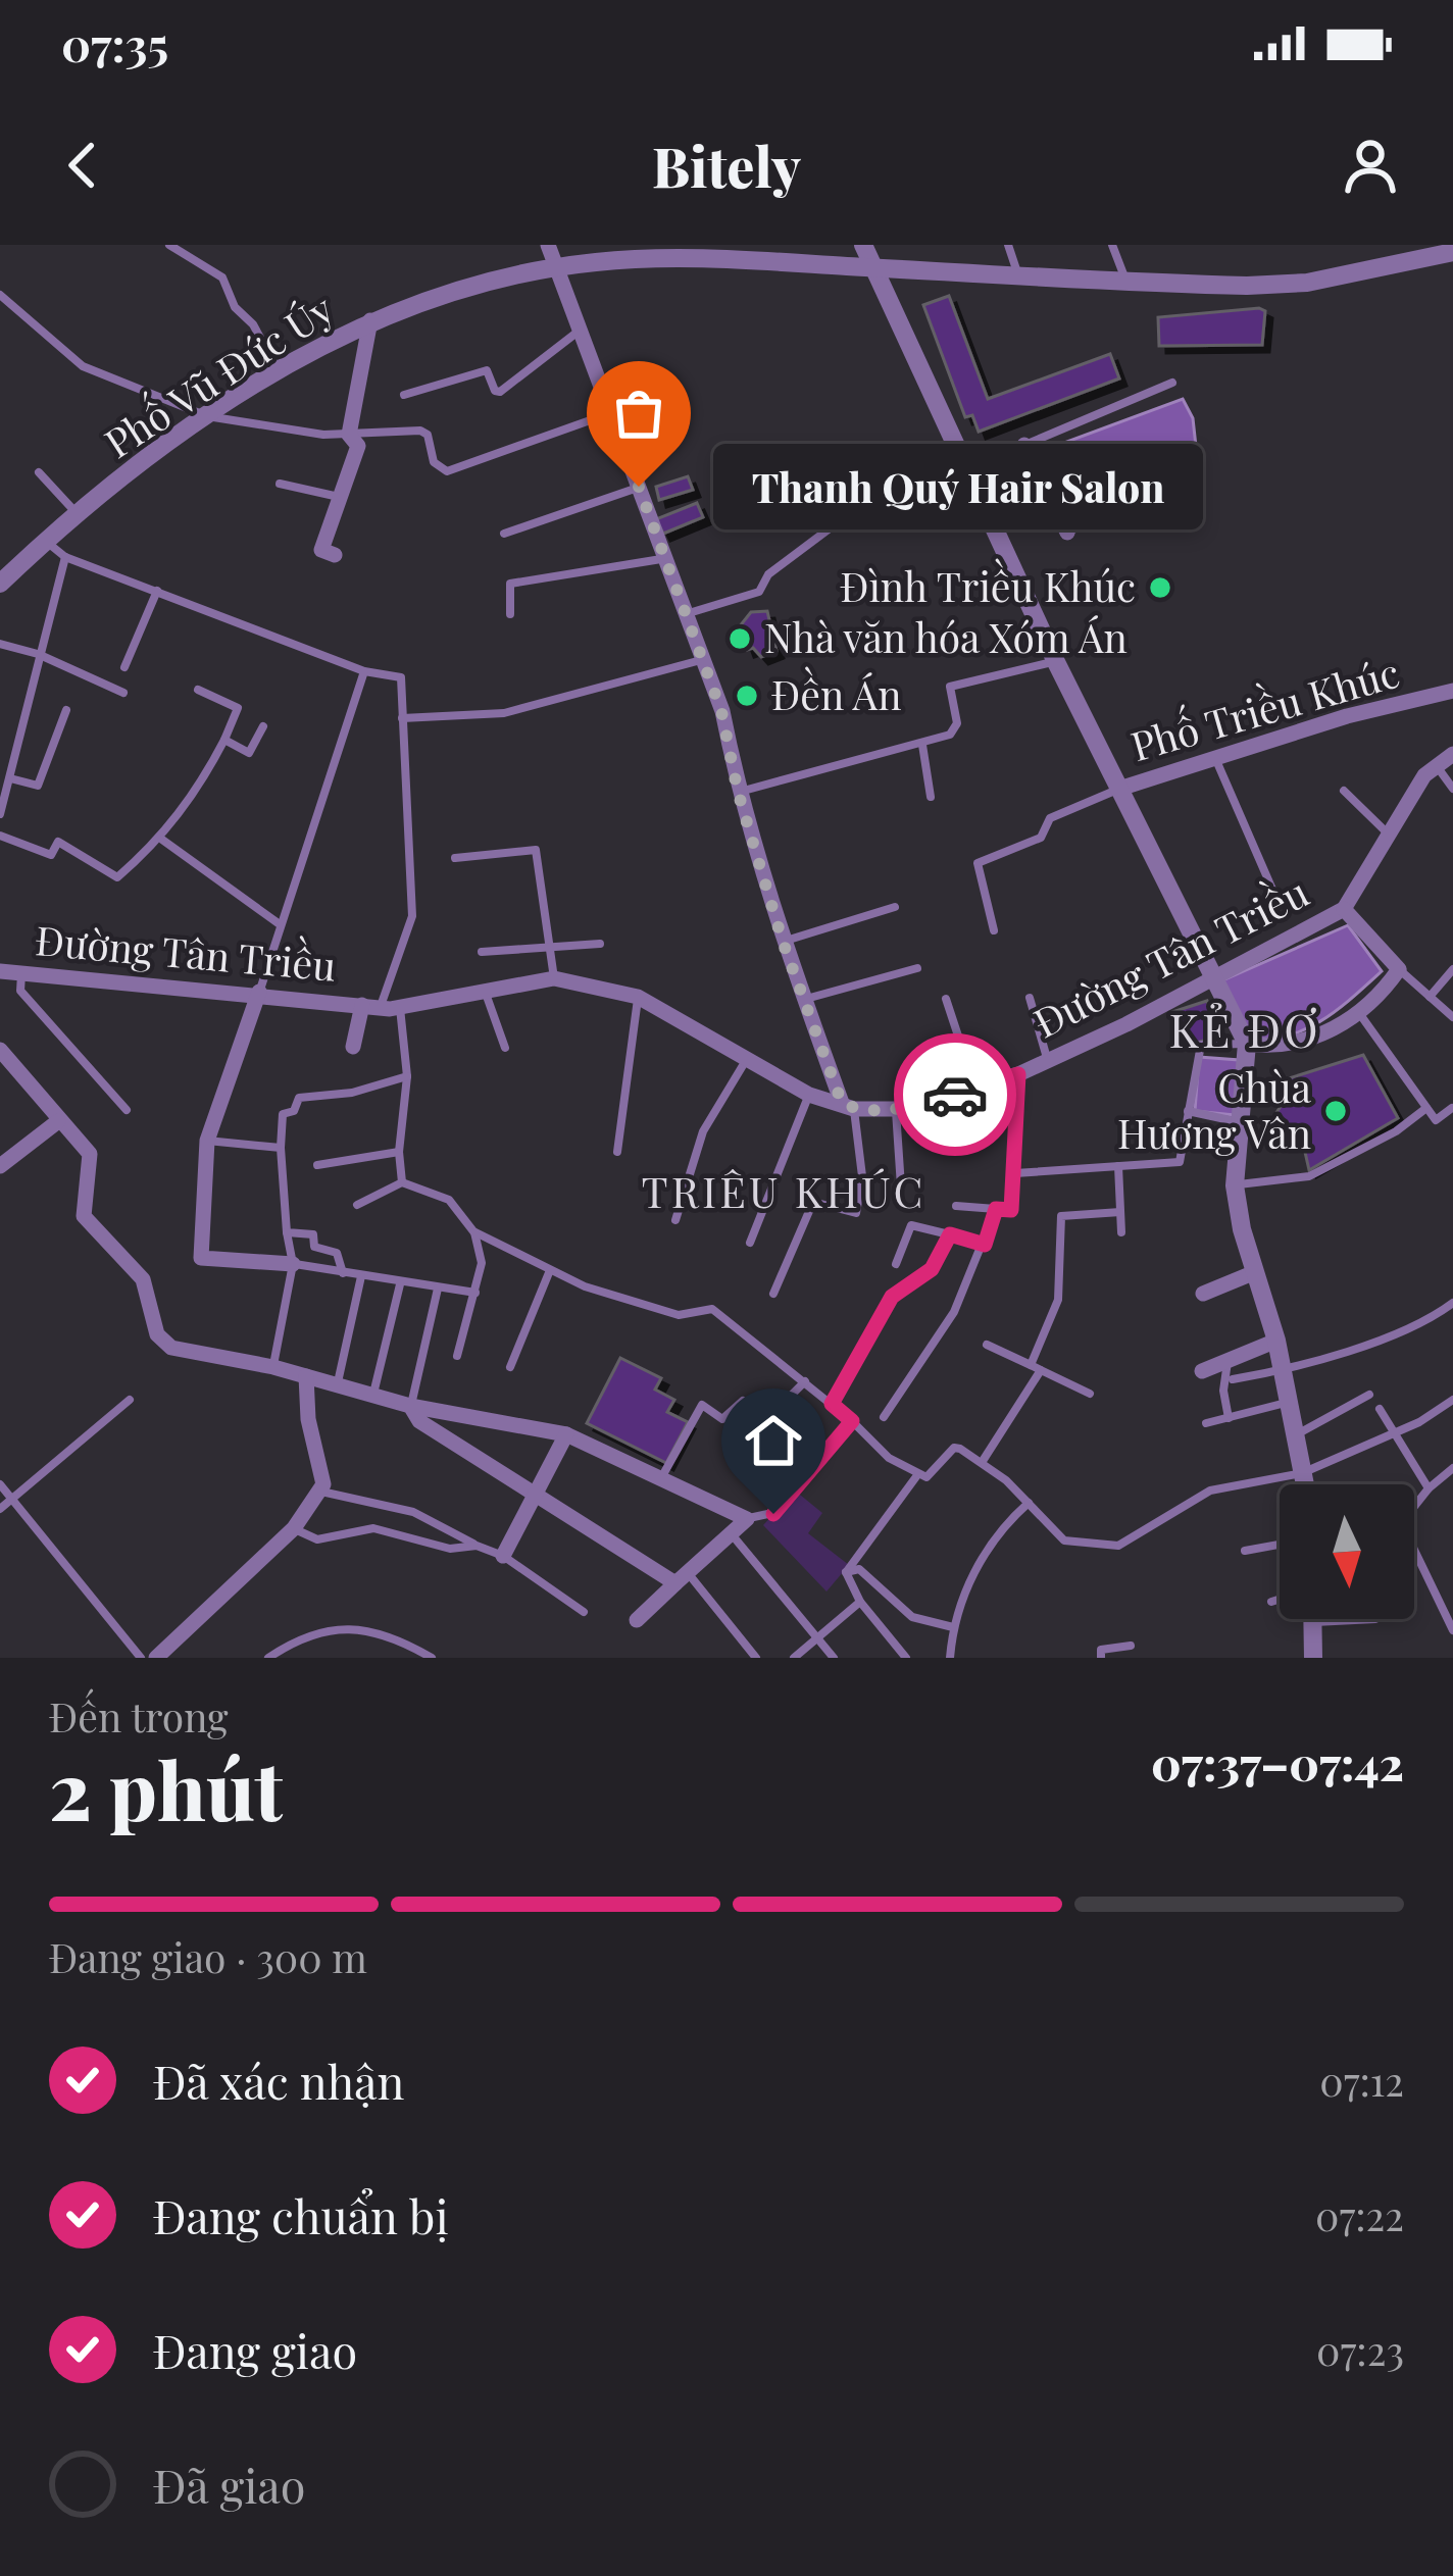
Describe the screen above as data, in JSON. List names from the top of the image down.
{
  "streets": {
    "street": ["Phố Vũ Đức Úy", "Phố Triều Khúc", "Đường Tân Triều"]
  },
  "crossings": [
    ["Phố Triều Khúc", "Đường Tân Triều"]
  ],
  "districts": ["KẺ ĐƠ", "TRIÊU KHÚC"],
  "places": [
    "Thanh Quý Hair Salon",
    "Đình Triều Khúc",
    "Nhà văn hóa Xóm Án",
    "Đền Án",
    "Chùa Hương Vân"
  ],
  "north": "bottom",
  "page": {
    "status": "07:35",
    "header": "Bitely",
    "bubble": "Thanh Quý Hair Salon",
    "heading": ["2 phút", "Đến trong", "07:37–07:42"],
    "bar": "Đang giao · 300 m",
    "list": [
      ["Đã xác nhận", "07:12"],
      ["Đang chuẩn bị", "07:22"],
      ["Đang giao", "07:23"],
      "Đã giao"
    ]
  }
}
